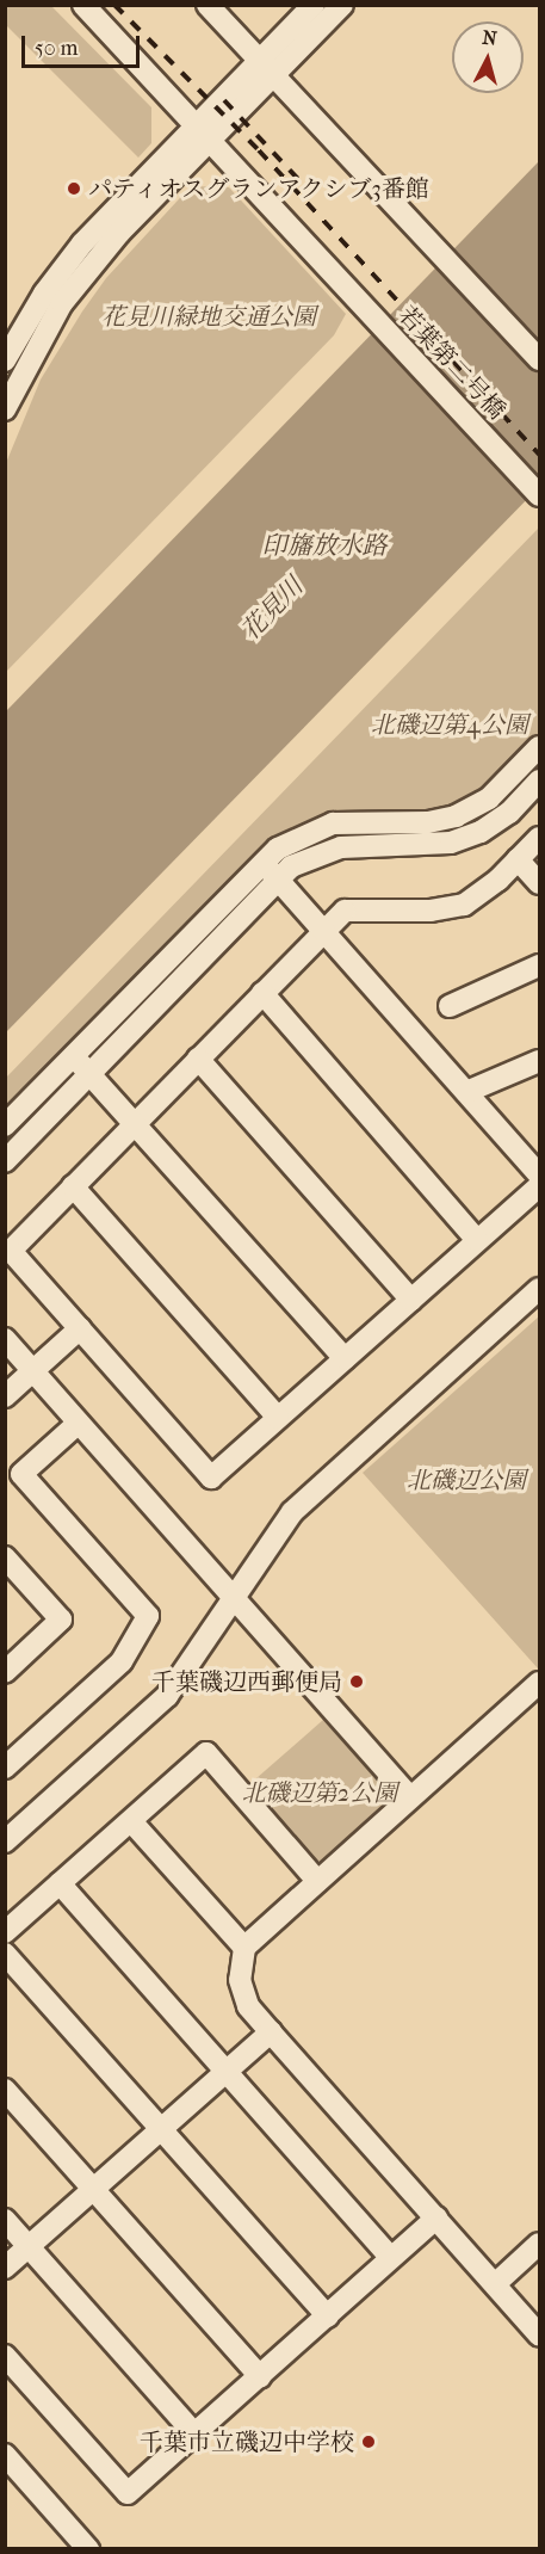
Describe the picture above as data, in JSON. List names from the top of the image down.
{
  "streets": {
    "street": ["若葉第二号橋"]
  },
  "water": ["印旛放水路", "花見川"],
  "parks": [
    "花見川緑地交通公園",
    "北磯辺第4公園",
    "北磯辺公園",
    "北磯辺第2公園"
  ],
  "places": ["パティオスグランアクシブ3番館", "千葉磯辺西郵便局", "千葉市立磯辺中学校"],
  "scale_bar": "50 m",
  "north": "top"
}
